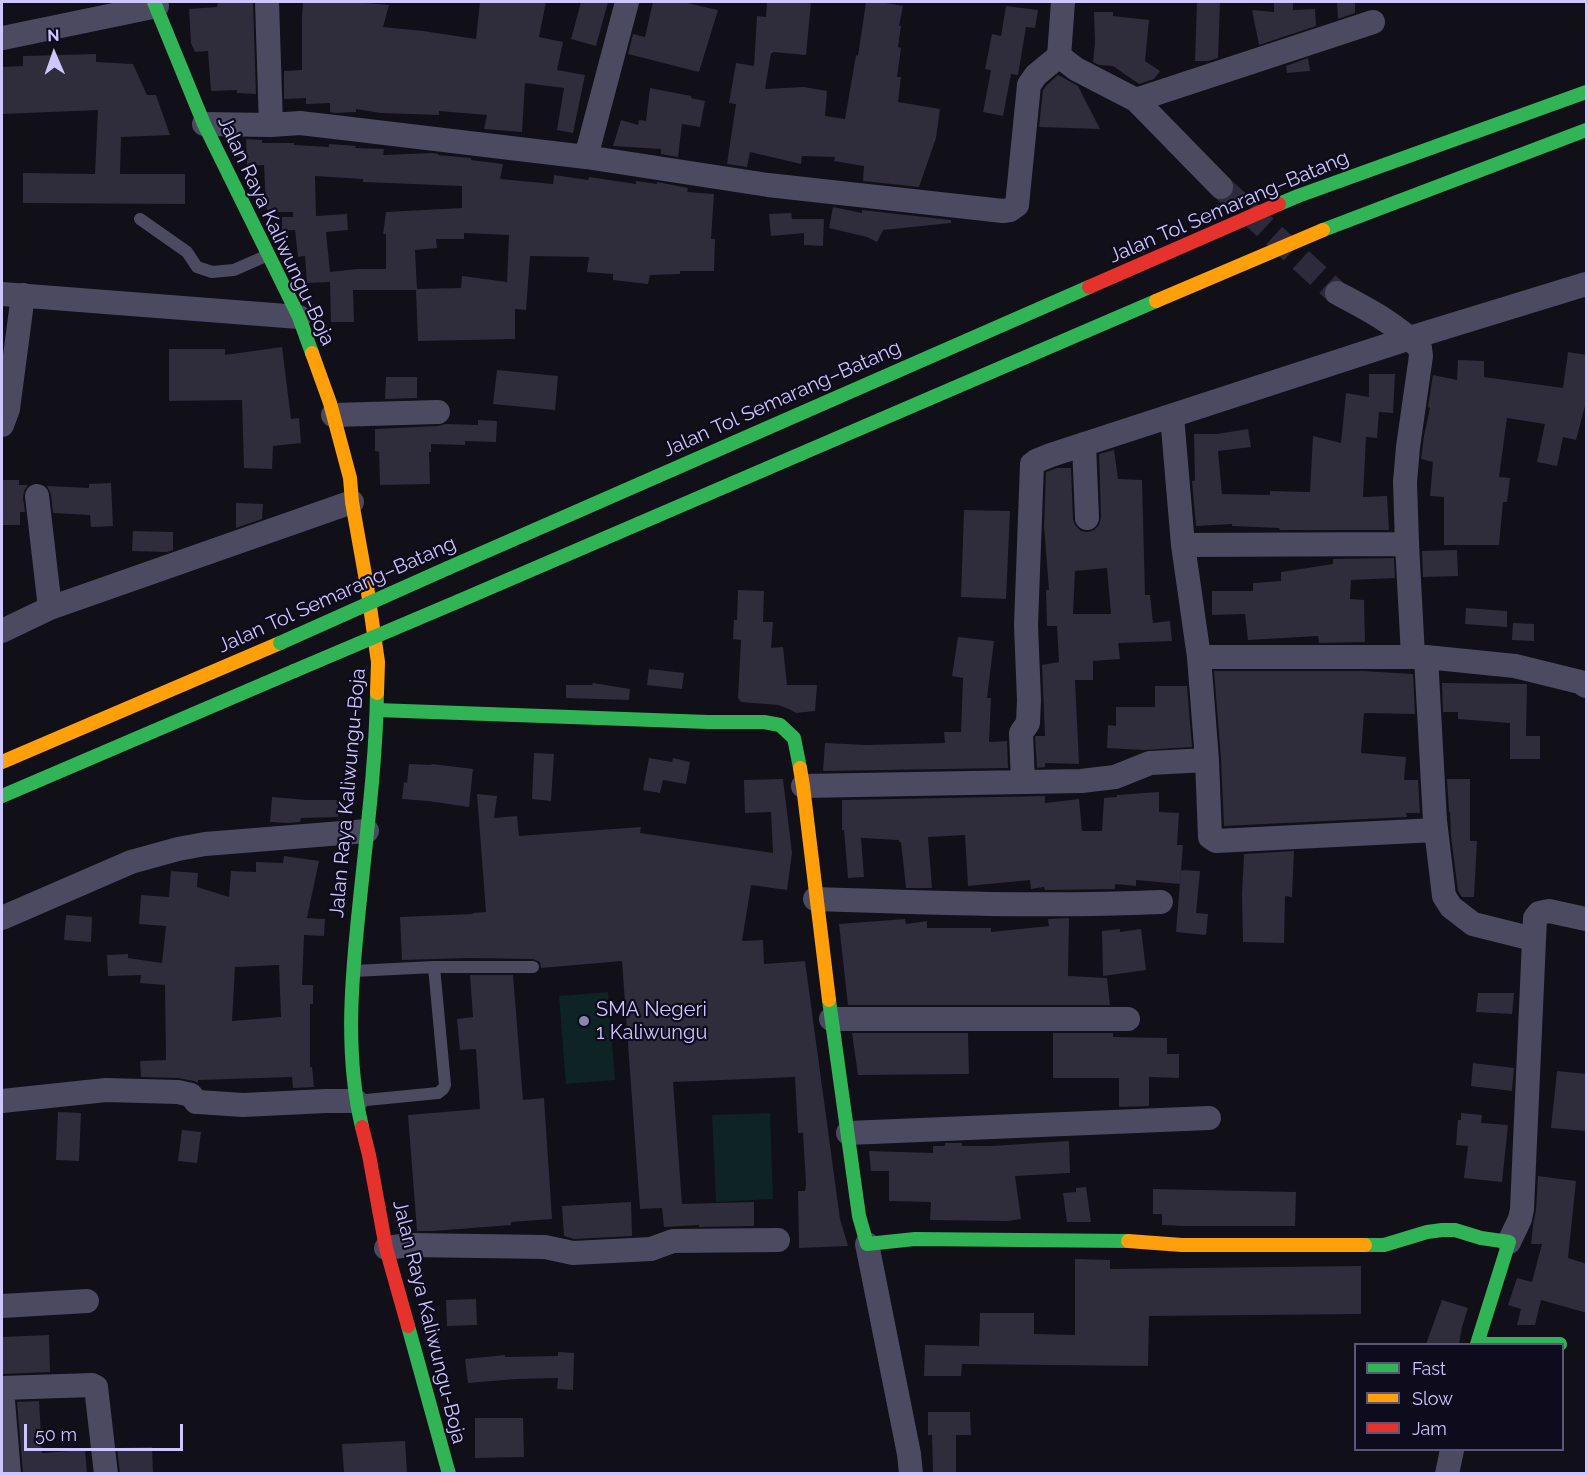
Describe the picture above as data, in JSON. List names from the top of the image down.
{
  "streets": {
    "main road": ["Jalan Tol Semarang–Batang", "Jalan Raya Kaliwungu-Boja"]
  },
  "places": ["SMA Negeri 1 Kaliwungu"],
  "legend": ["Fast", "Slow", "Jam"],
  "scale_bar": "50 m",
  "north": "top"
}
